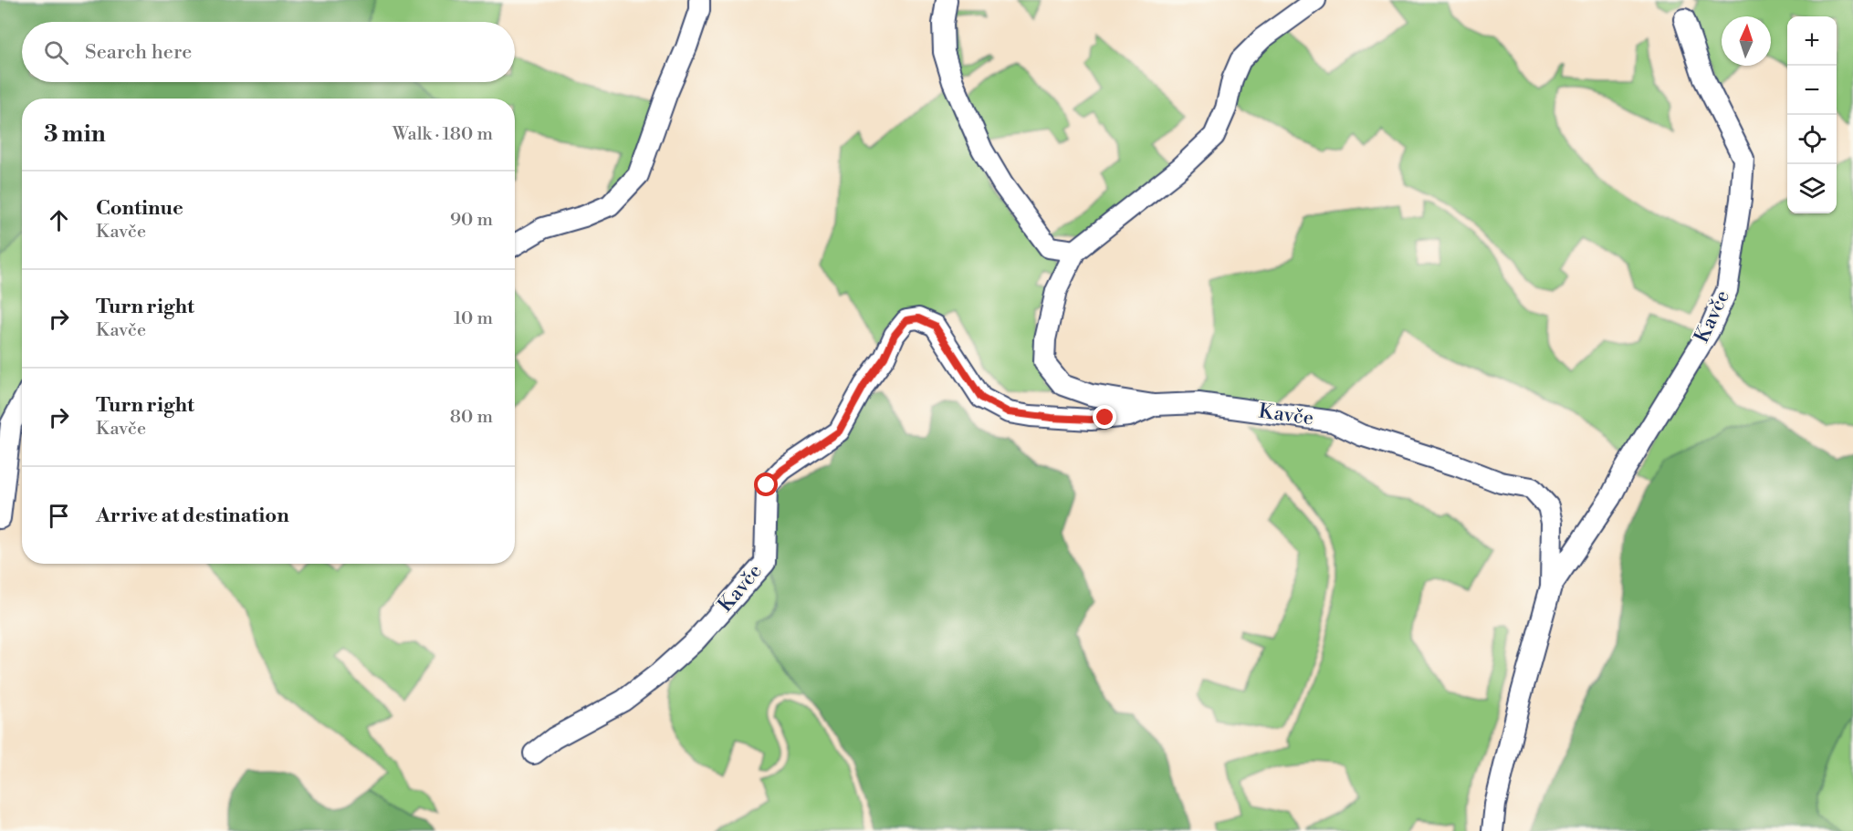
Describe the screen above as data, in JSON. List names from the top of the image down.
{
  "streets": {
    "street": ["Kavče"]
  },
  "north": "top",
  "page": {
    "map_buttons": ["+", "−"],
    "search": "Search here",
    "heading": ["3 min", "Walk · 180 m"],
    "list": [
      ["Continue", "Kavče", "90 m"],
      ["Turn right", "Kavče", "10 m"],
      ["Turn right", "Kavče", "80 m"],
      "Arrive at destination"
    ]
  }
}
